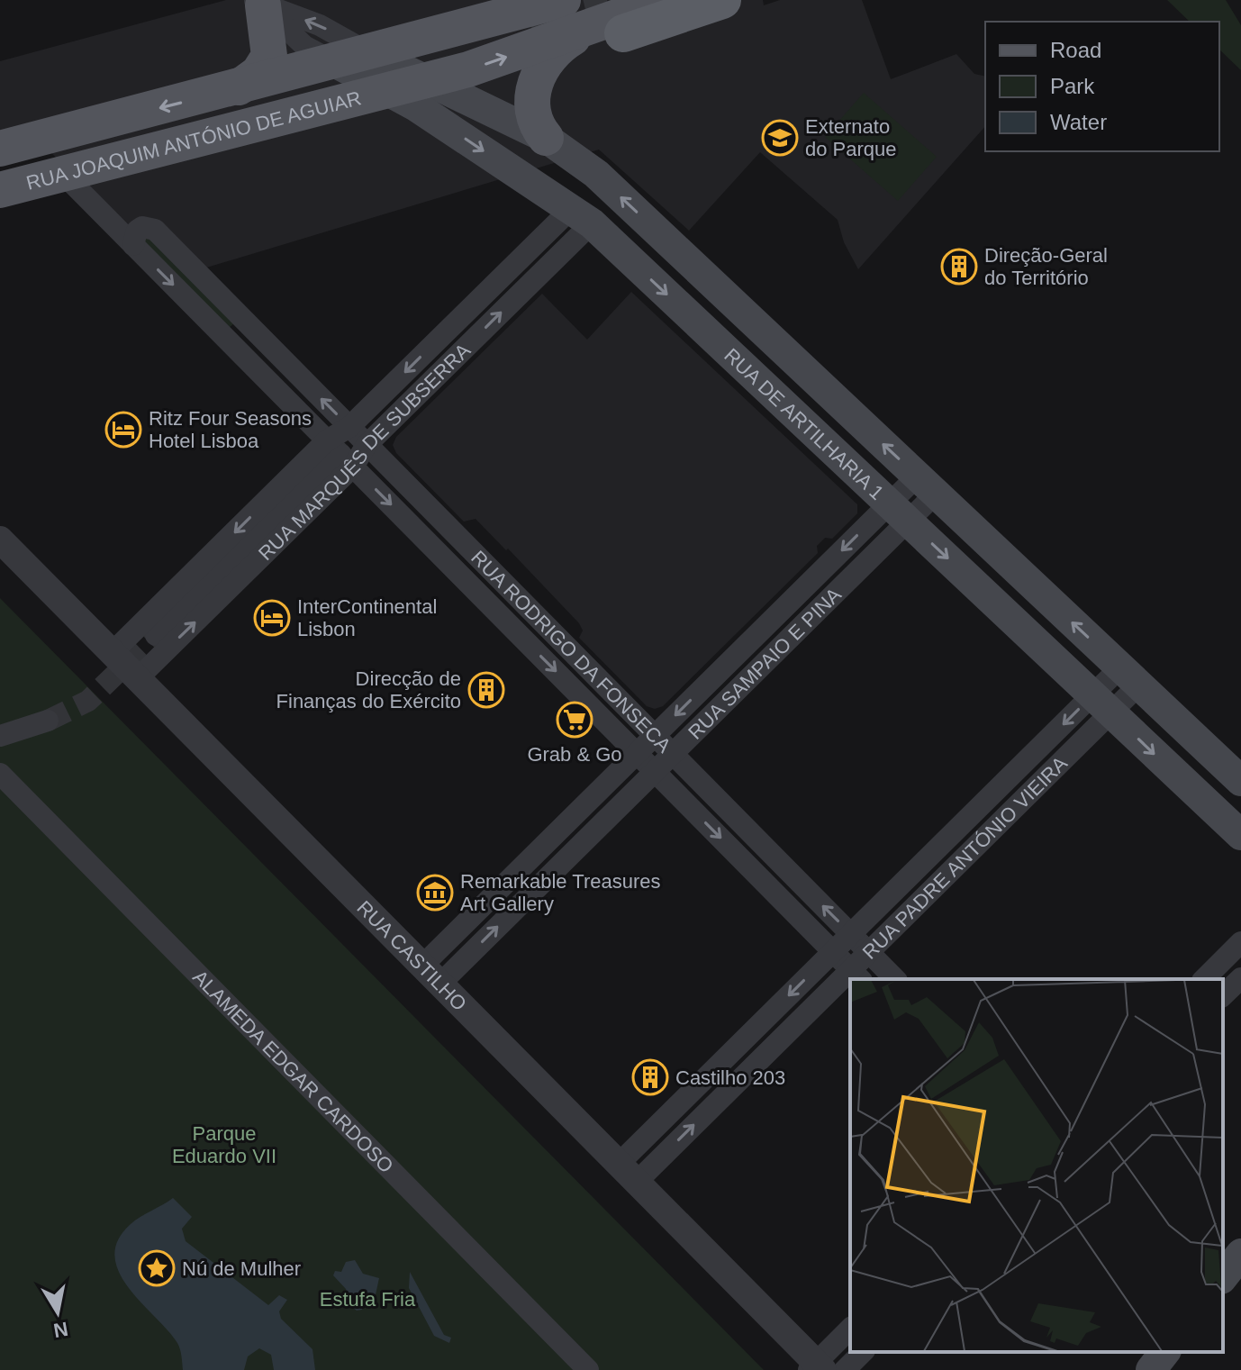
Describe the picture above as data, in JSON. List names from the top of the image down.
{
  "streets": {
    "main road": ["RUA JOAQUIM ANTÓNIO DE AGUIAR", "RUA DE ARTILHARIA 1"],
    "street": [
      "RUA MARQUÊS DE SUBSERRA",
      "RUA RODRIGO DA FONSECA",
      "RUA SAMPAIO E PINA",
      "RUA PADRE ANTÓNIO VIEIRA",
      "RUA CASTILHO",
      "ALAMEDA EDGAR CARDOSO"
    ]
  },
  "crossings": [
    ["RUA JOAQUIM ANTÓNIO DE AGUIAR", "RUA DE ARTILHARIA 1"],
    ["RUA JOAQUIM ANTÓNIO DE AGUIAR", "RUA RODRIGO DA FONSECA"],
    ["RUA DE ARTILHARIA 1", "RUA MARQUÊS DE SUBSERRA"],
    ["RUA DE ARTILHARIA 1", "RUA SAMPAIO E PINA"],
    ["RUA DE ARTILHARIA 1", "RUA PADRE ANTÓNIO VIEIRA"],
    ["RUA MARQUÊS DE SUBSERRA", "RUA RODRIGO DA FONSECA"],
    ["RUA MARQUÊS DE SUBSERRA", "RUA CASTILHO"],
    ["RUA RODRIGO DA FONSECA", "RUA SAMPAIO E PINA"],
    ["RUA RODRIGO DA FONSECA", "RUA PADRE ANTÓNIO VIEIRA"],
    ["RUA SAMPAIO E PINA", "RUA CASTILHO"],
    ["RUA PADRE ANTÓNIO VIEIRA", "RUA CASTILHO"]
  ],
  "parks": ["Parque Eduardo VII", "Estufa Fria"],
  "places": {
    "school or university": ["Externato do Parque"],
    "building": ["Direção-Geral do Território", "Direcção de Finanças do Exército", "Castilho 203"],
    "hotel": ["Ritz Four Seasons Hotel Lisboa", "InterContinental Lisbon"],
    "supermarket": ["Grab & Go"],
    "museum": ["Remarkable Treasures Art Gallery"],
    "place": ["Nú de Mulher"]
  },
  "legend": ["Road", "Park", "Water"],
  "north": "bottom"
}
